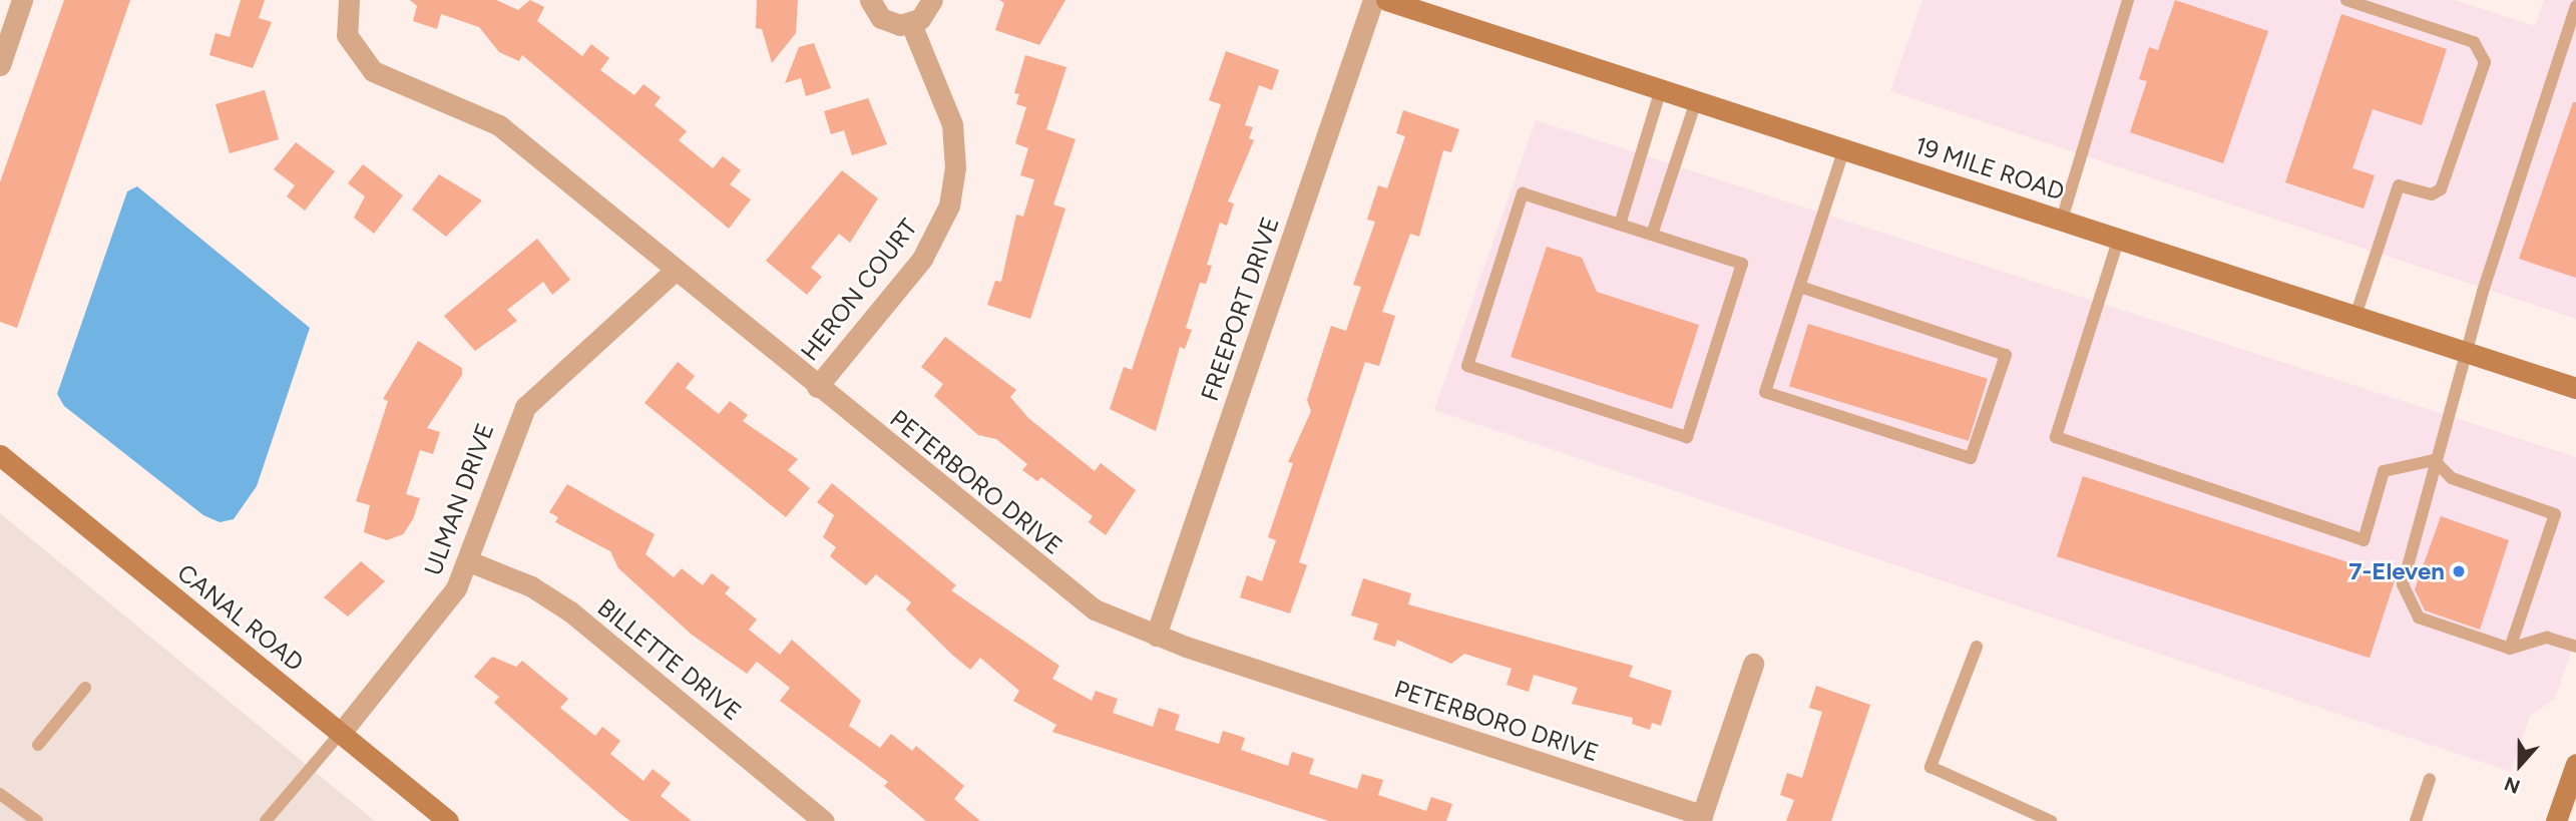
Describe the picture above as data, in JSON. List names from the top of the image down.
{
  "streets": {
    "street": [
      "19 MILE ROAD",
      "HERON COURT",
      "FREEPORT DRIVE",
      "PETERBORO DRIVE",
      "ULMAN DRIVE",
      "CANAL ROAD",
      "BILLETTE DRIVE"
    ]
  },
  "crossings": [
    ["HERON COURT", "PETERBORO DRIVE"],
    ["FREEPORT DRIVE", "PETERBORO DRIVE"],
    ["PETERBORO DRIVE", "ULMAN DRIVE"],
    ["ULMAN DRIVE", "CANAL ROAD"],
    ["ULMAN DRIVE", "BILLETTE DRIVE"]
  ],
  "places": ["7-Eleven"],
  "north": "bottom"
}
